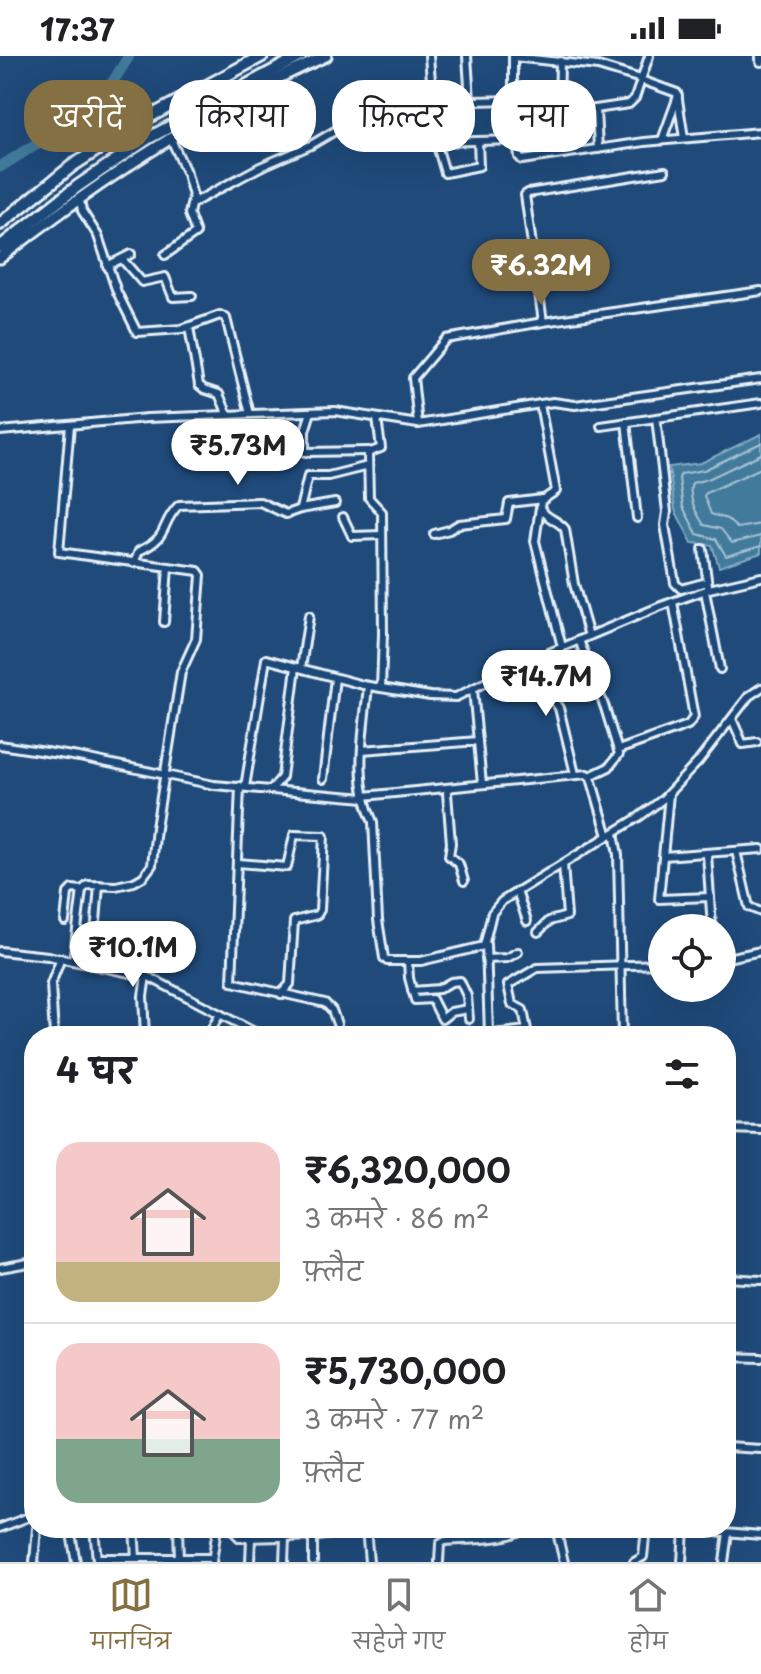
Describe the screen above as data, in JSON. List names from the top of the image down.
{
  "page": {
    "status": "17:37",
    "chip": [
      "खरीदें",
      "किराया",
      "फ़िल्टर",
      "नया"
    ],
    "price": [
      "₹6.32M",
      "₹5.73M",
      "₹14.7M",
      "₹10.1M"
    ],
    "heading": "4 घर",
    "list": [
      {
        "name": "₹6,320,000",
        "note": "3 कमरे · 86 m² · फ़्लैट"
      },
      {
        "name": "₹5,730,000",
        "note": "3 कमरे · 77 m² · फ़्लैट"
      }
    ],
    "tabs": ["मानचित्र", "सहेजे गए", "होम"]
  }
}
